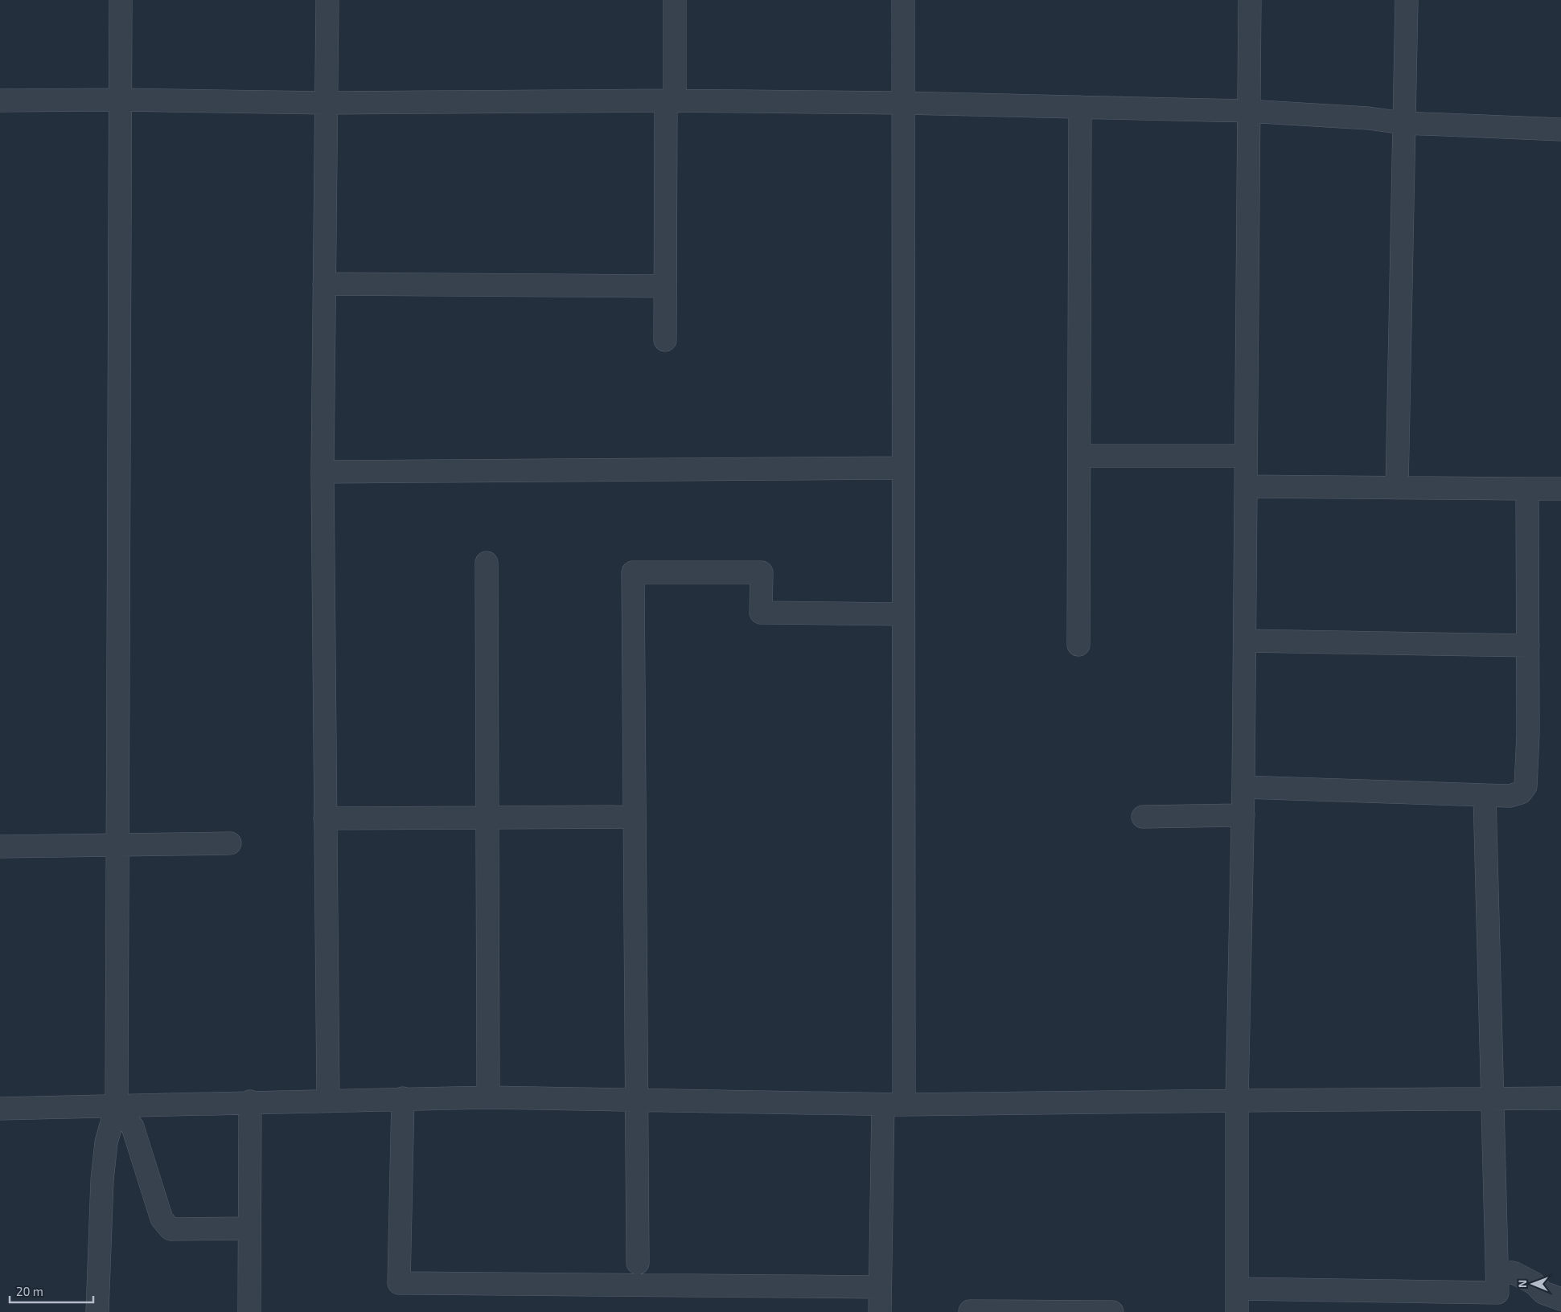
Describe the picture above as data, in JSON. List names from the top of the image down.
{
  "scale_bar": "20 m",
  "north": "left"
}
